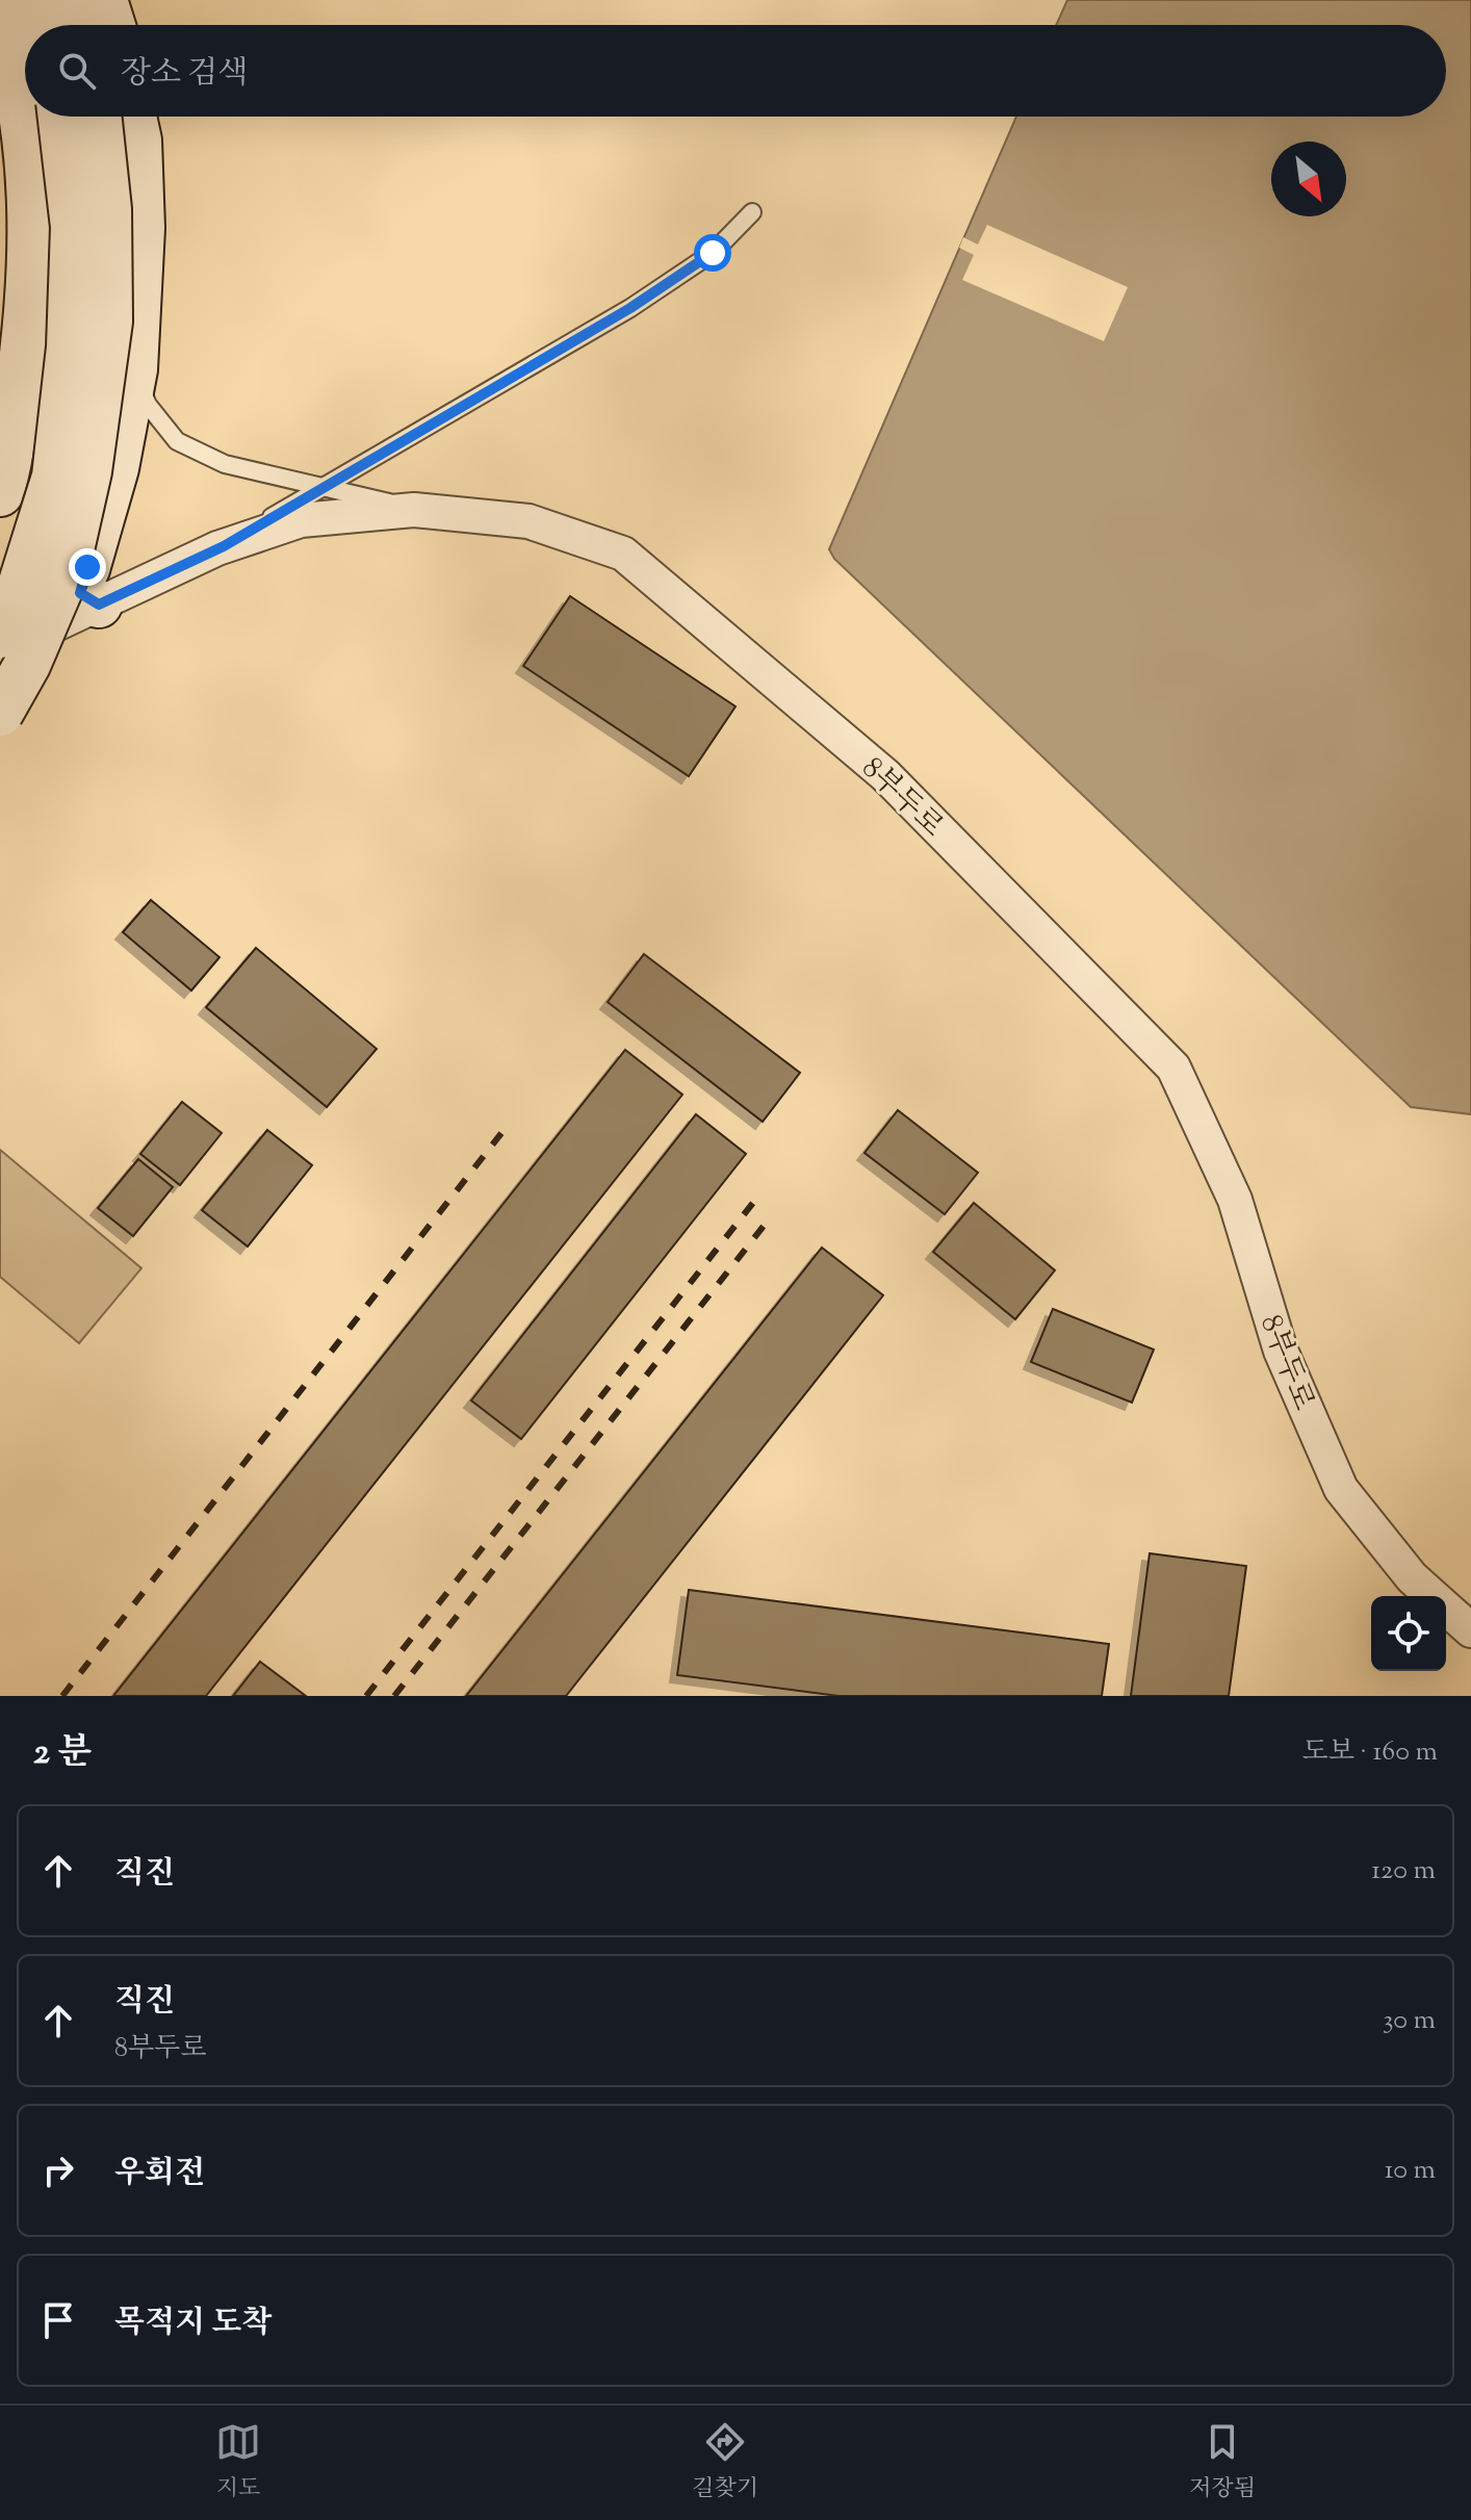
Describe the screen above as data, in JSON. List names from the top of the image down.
{
  "streets": {
    "street": ["8부두로"]
  },
  "north": "bottom right",
  "page": {
    "search": "장소 검색",
    "heading": ["2 분", "도보 · 160 m"],
    "list": [
      ["직진", "120 m"],
      ["직진", "8부두로", "30 m"],
      ["우회전", "10 m"],
      "목적지 도착"
    ],
    "nav": ["지도", "길찾기", "저장됨"]
  }
}
